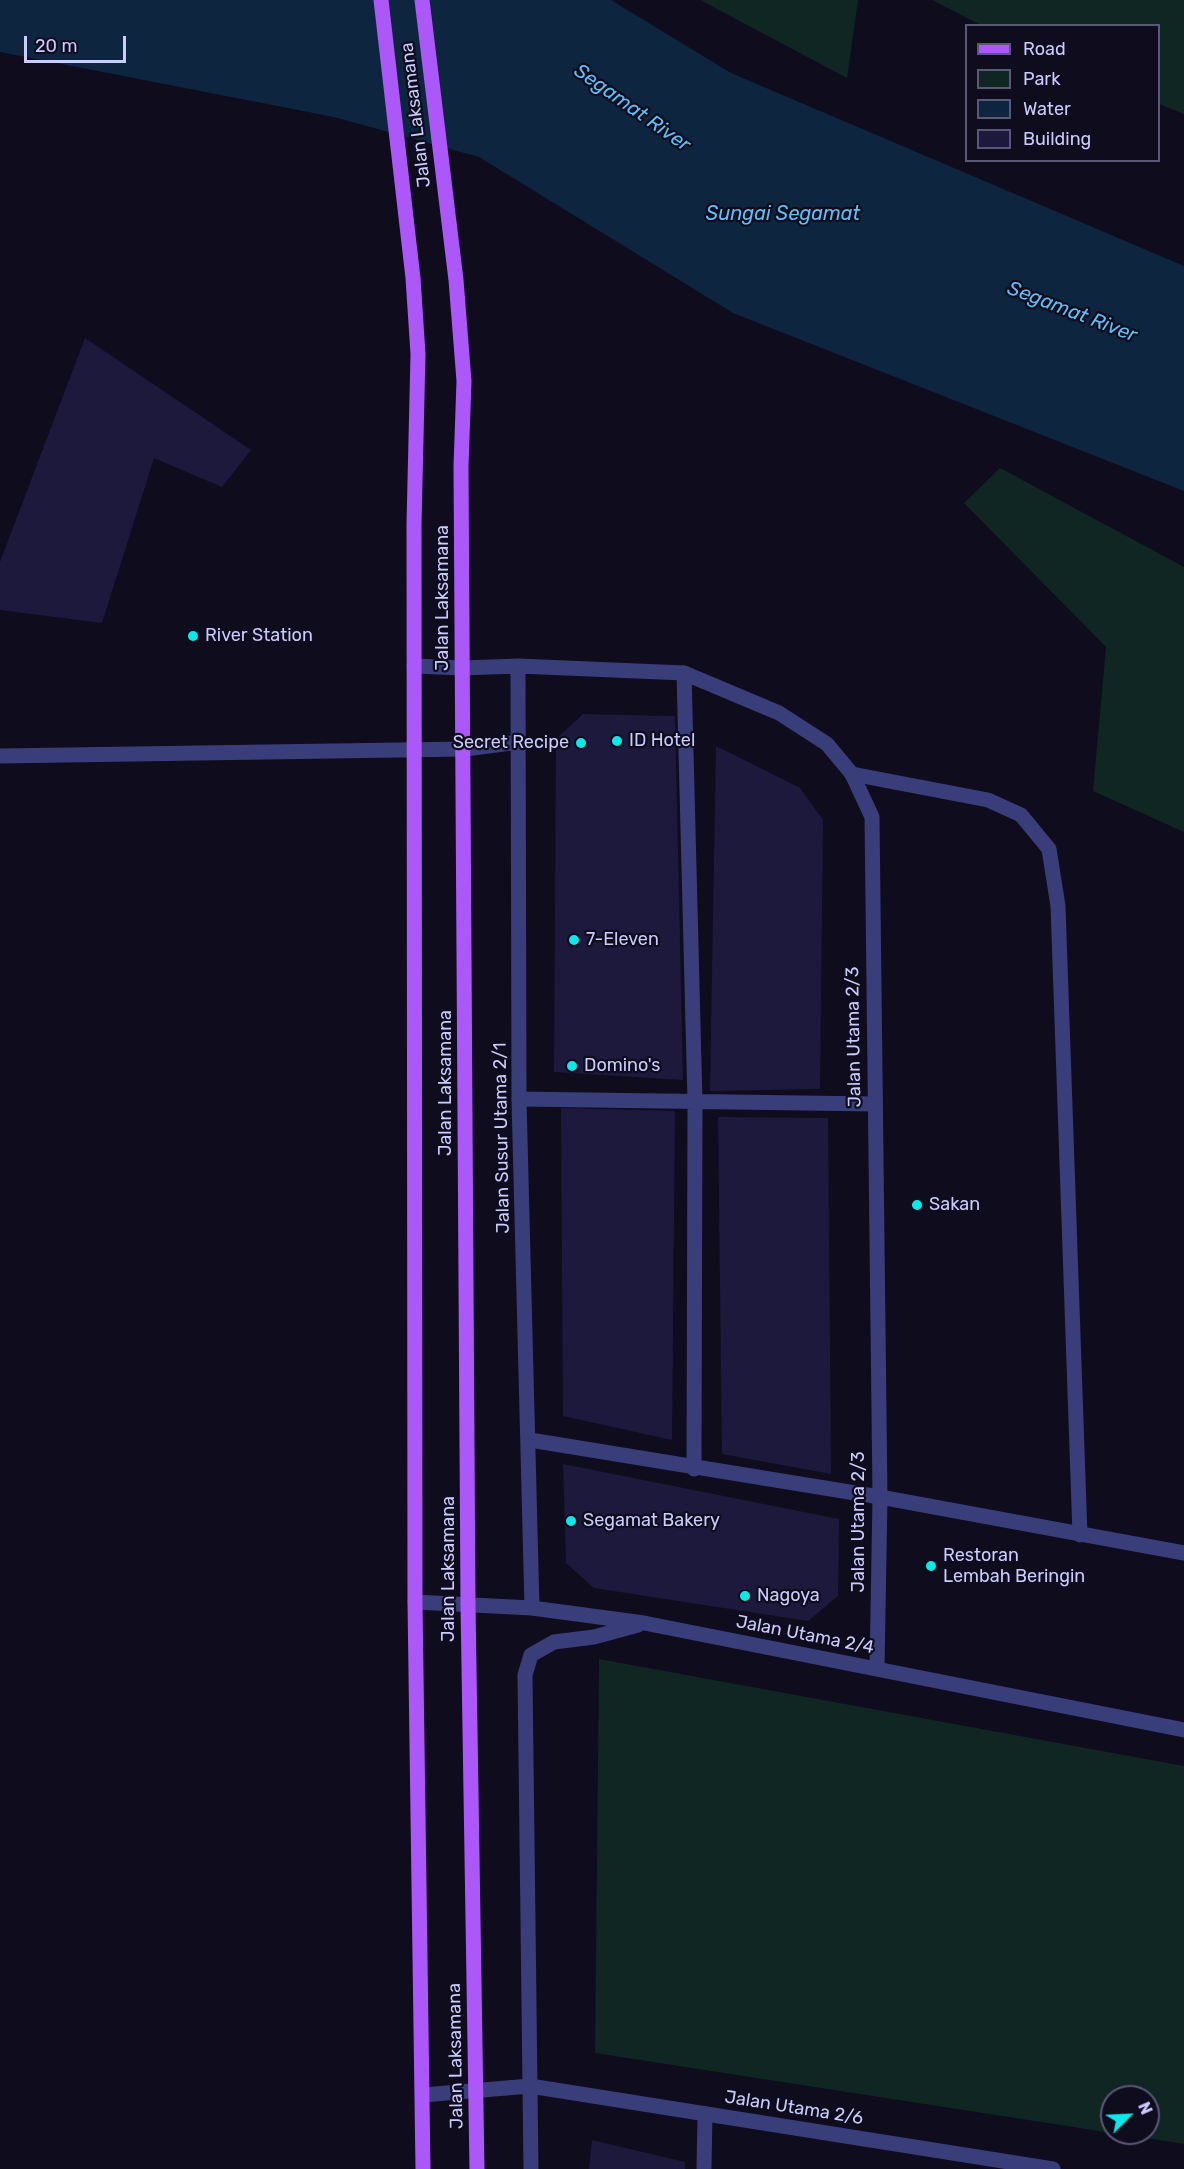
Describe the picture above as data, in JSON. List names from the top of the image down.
{
  "streets": {
    "main road": ["Jalan Laksamana"],
    "street": [
      "Jalan Utama 2/3",
      "Jalan Susur Utama 2/1",
      "Jalan Utama 2/4",
      "Jalan Utama 2/6"
    ]
  },
  "crossings": [
    ["Jalan Laksamana", "Jalan Utama 2/3"],
    ["Jalan Laksamana", "Jalan Utama 2/4"],
    ["Jalan Laksamana", "Jalan Utama 2/6"],
    ["Jalan Utama 2/3", "Jalan Susur Utama 2/1"],
    ["Jalan Utama 2/3", "Jalan Utama 2/4"],
    ["Jalan Susur Utama 2/1", "Jalan Utama 2/4"]
  ],
  "water": ["Segamat River", "Sungai Segamat"],
  "places": [
    "River Station",
    "ID Hotel",
    "Secret Recipe",
    "7-Eleven",
    "Domino's",
    "Sakan",
    "Segamat Bakery",
    "Restoran Lembah Beringin",
    "Nagoya"
  ],
  "legend": [
    "Road",
    "Park",
    "Water",
    "Building"
  ],
  "scale_bar": "20 m",
  "north": "top right"
}
